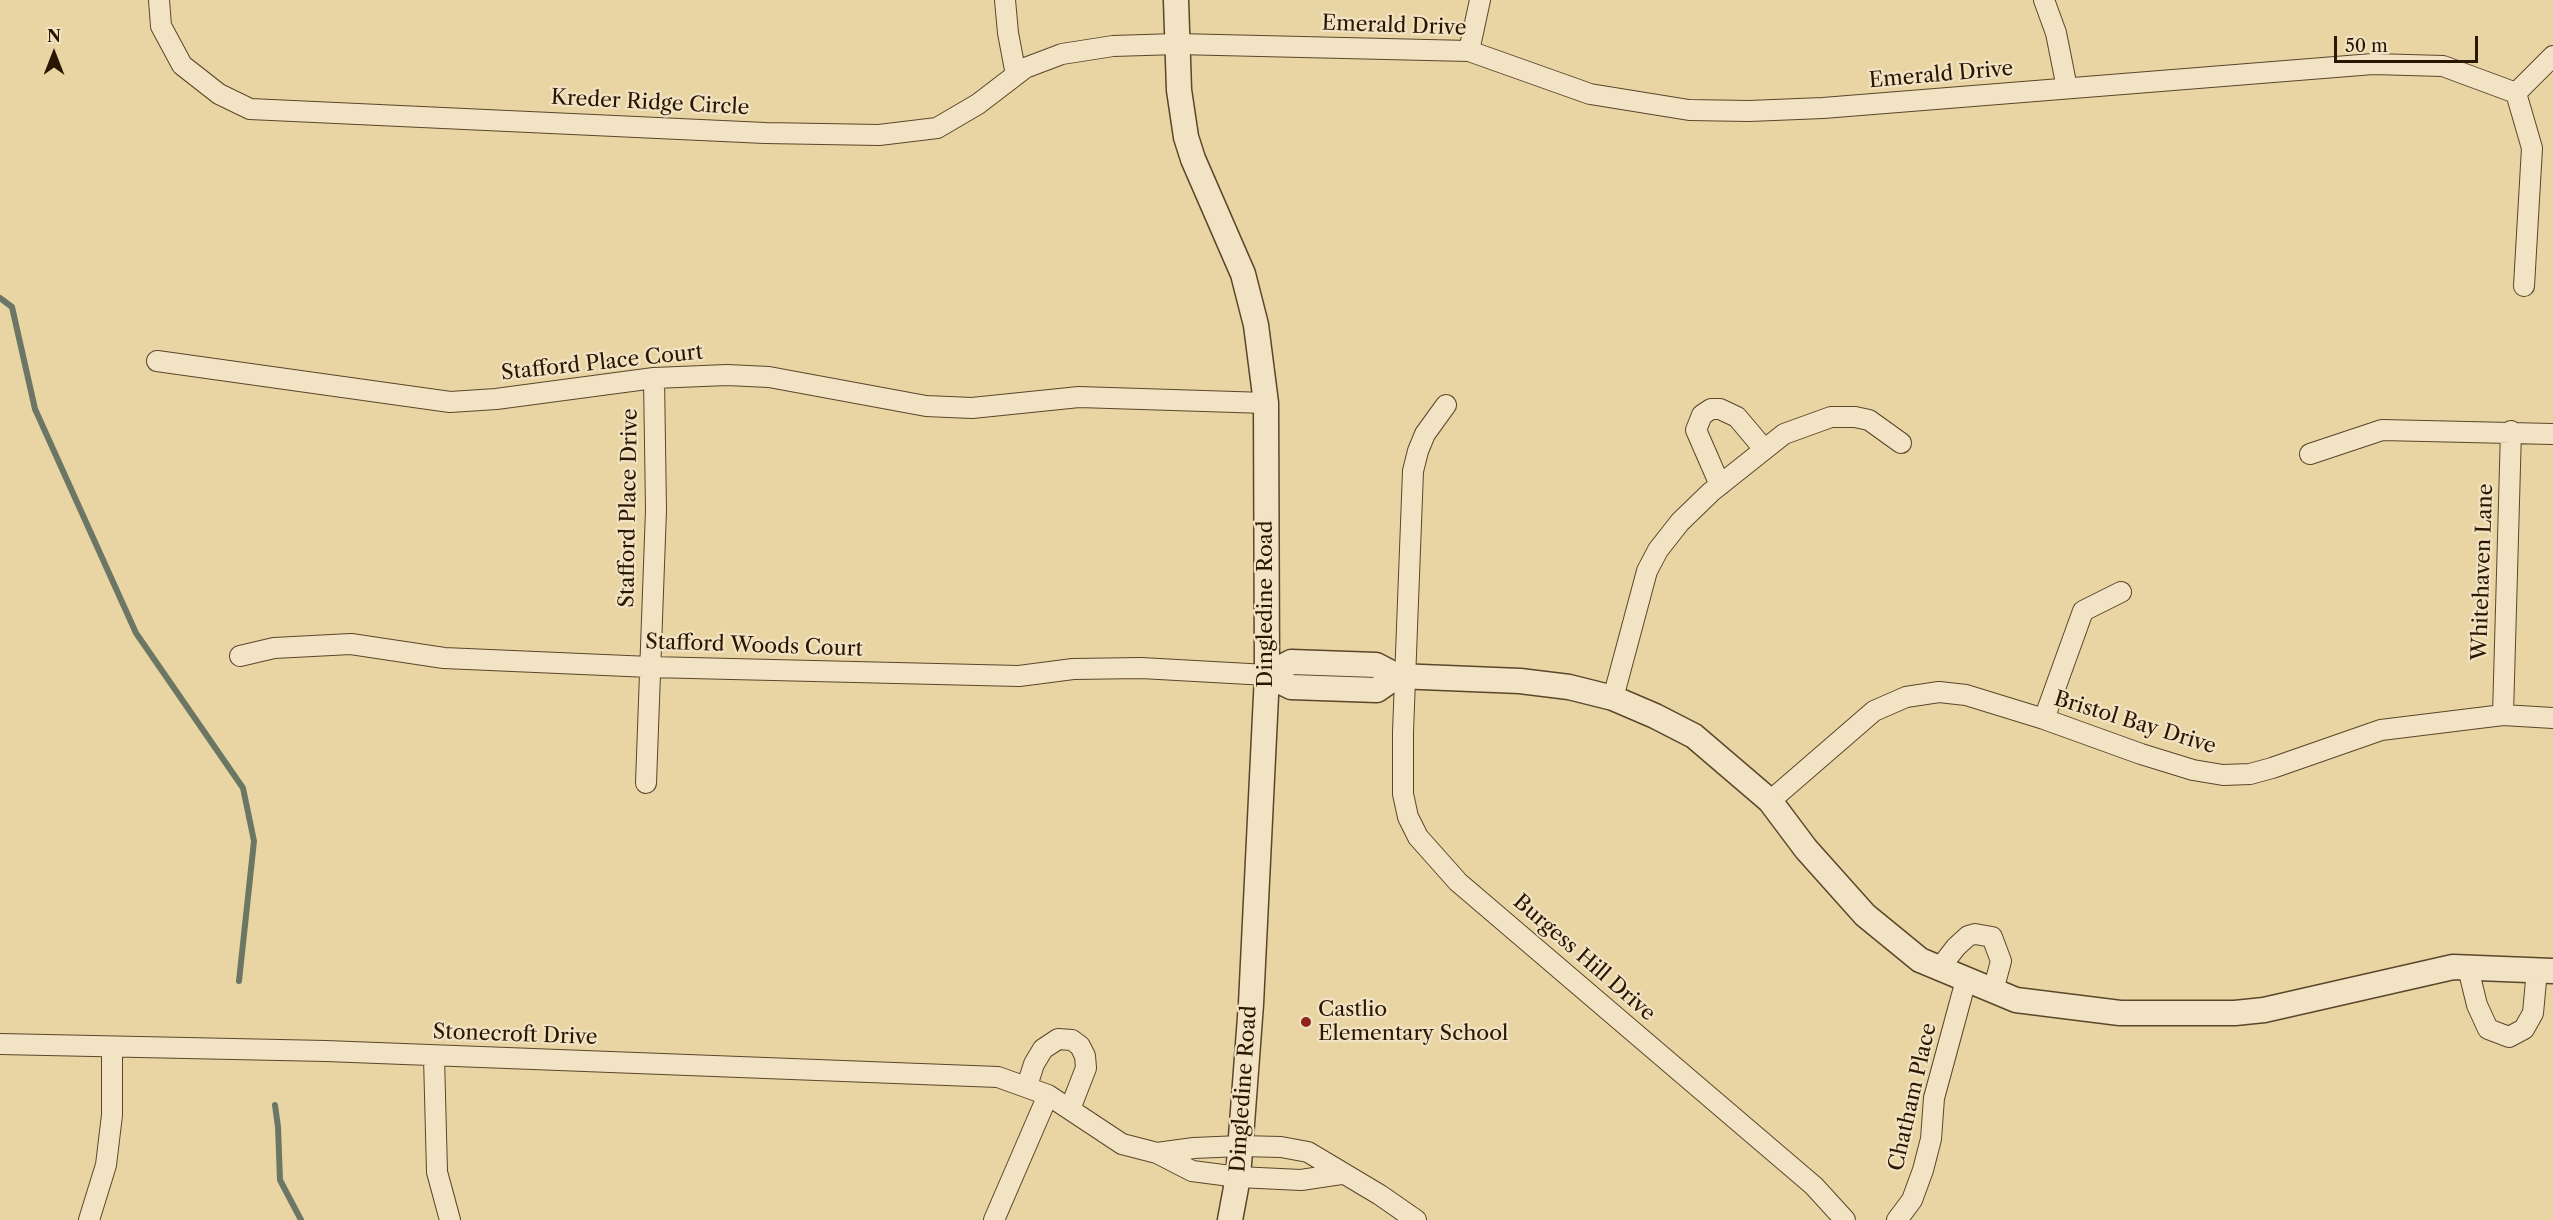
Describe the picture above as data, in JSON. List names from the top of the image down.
{
  "streets": {
    "street": [
      "Emerald Drive",
      "Kreder Ridge Circle",
      "Stafford Place Court",
      "Stafford Place Drive",
      "Whitehaven Lane",
      "Dingledine Road",
      "Stafford Woods Court",
      "Bristol Bay Drive",
      "Burgess Hill Drive",
      "Stonecroft Drive",
      "Chatham Place"
    ]
  },
  "crossings": [
    ["Emerald Drive", "Kreder Ridge Circle"],
    ["Emerald Drive", "Dingledine Road"],
    ["Kreder Ridge Circle", "Dingledine Road"],
    ["Stafford Place Court", "Stafford Place Drive"],
    ["Stafford Place Court", "Dingledine Road"],
    ["Stafford Place Drive", "Stafford Woods Court"],
    ["Whitehaven Lane", "Bristol Bay Drive"],
    ["Dingledine Road", "Stafford Woods Court"],
    ["Dingledine Road", "Stonecroft Drive"]
  ],
  "places": ["Castlio Elementary School"],
  "scale_bar": "50 m",
  "north": "top"
}
